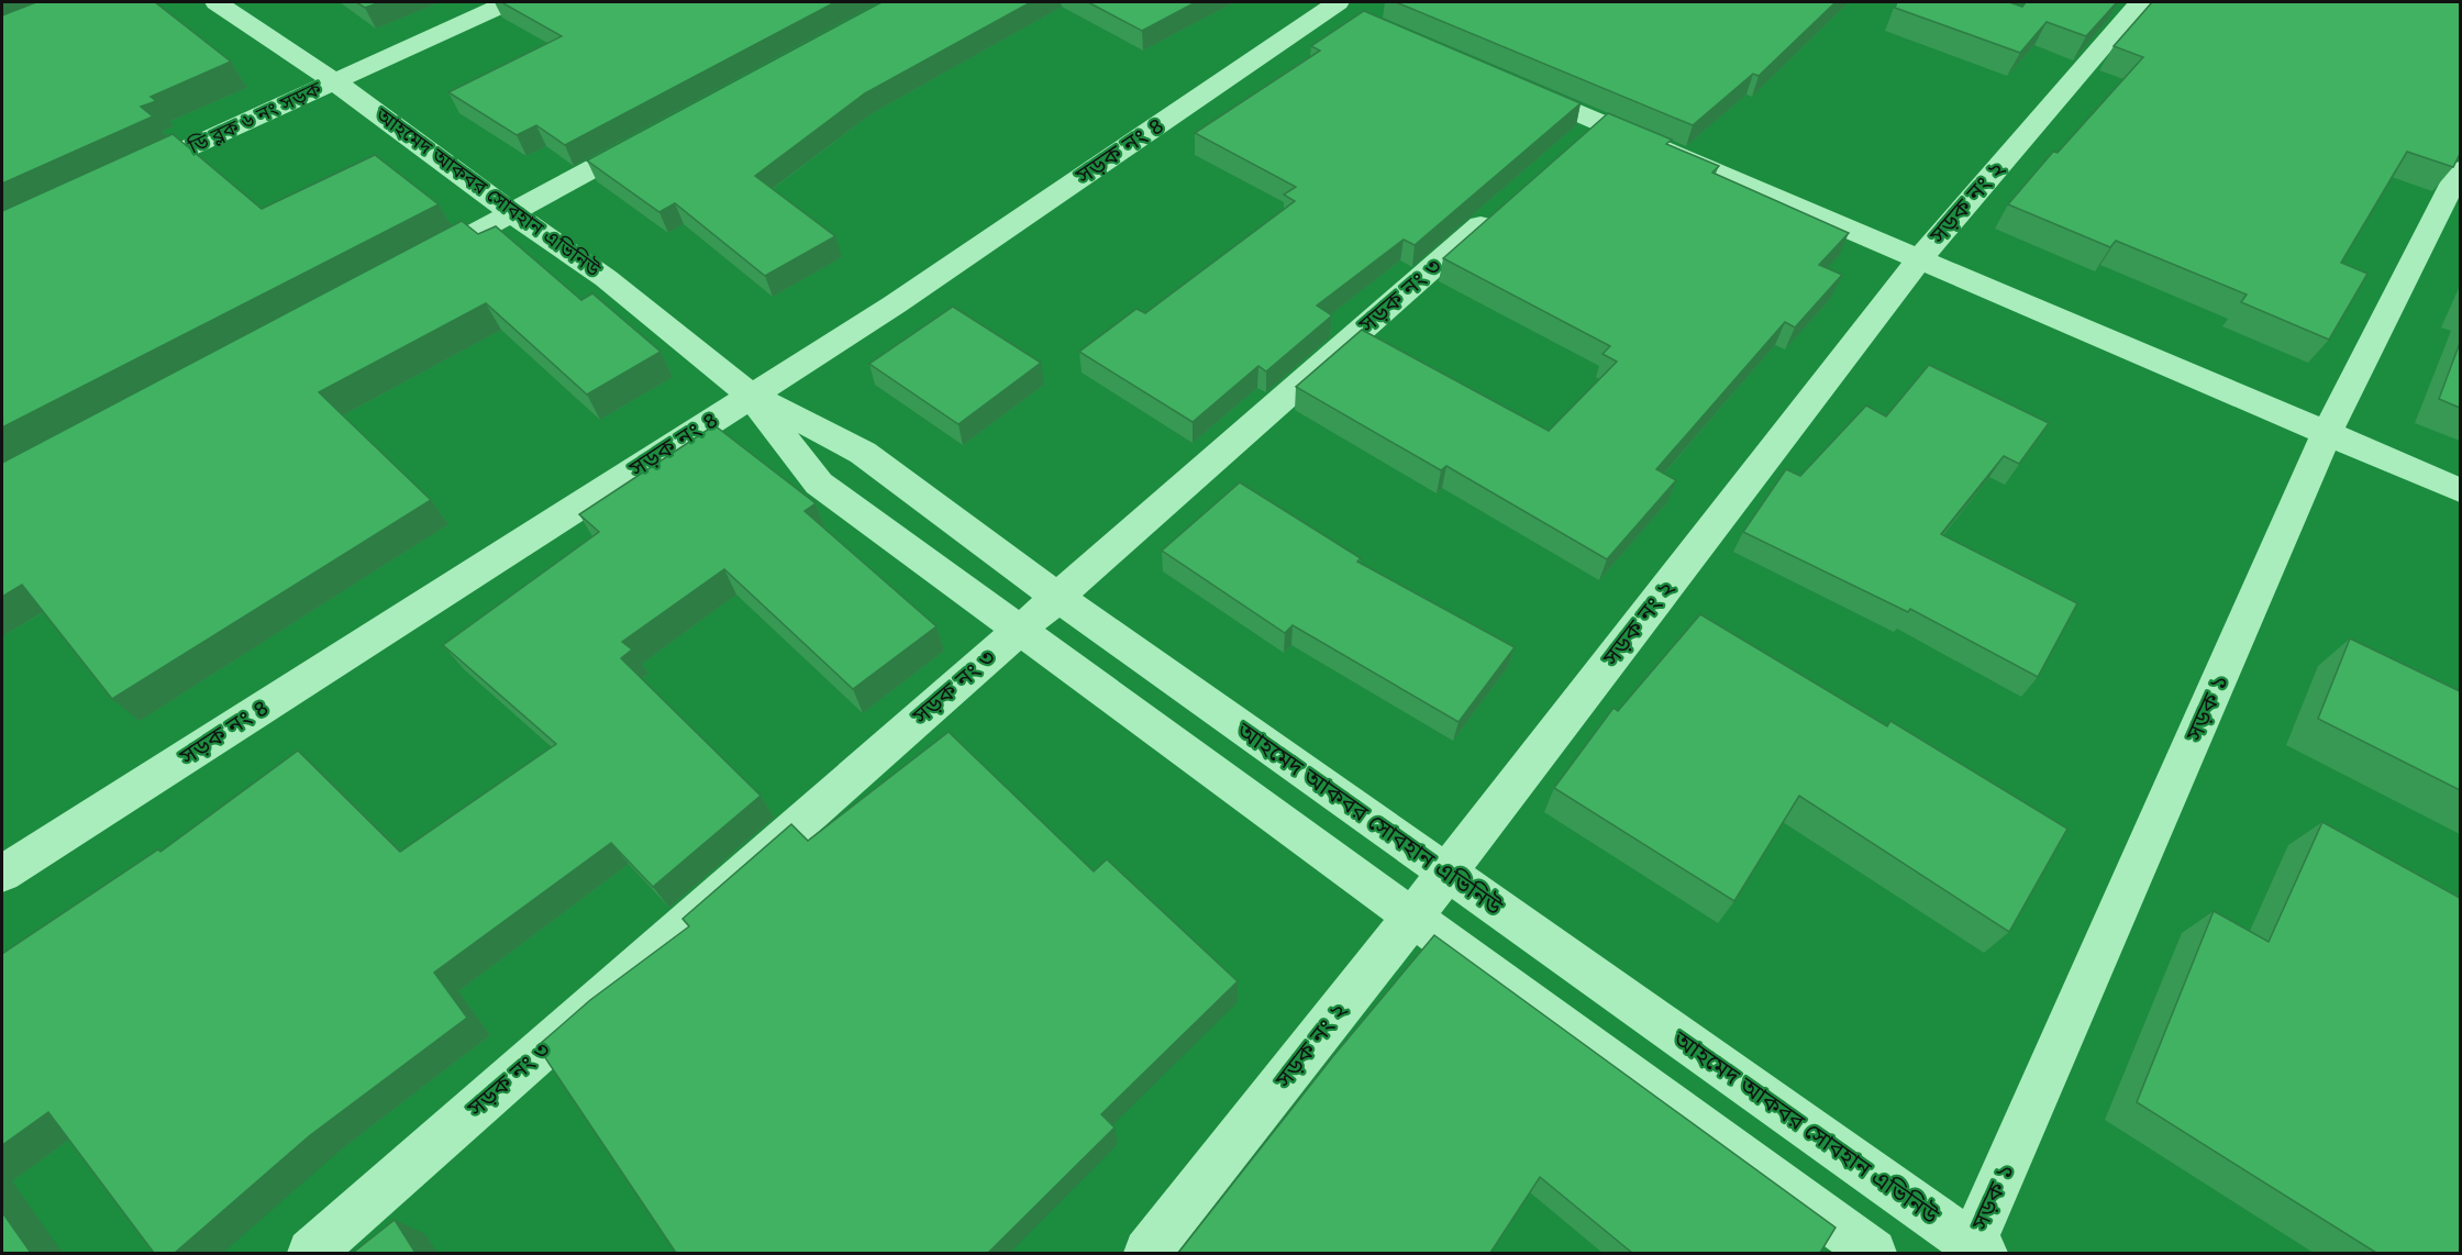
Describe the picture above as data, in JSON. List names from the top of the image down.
{
  "streets": {
    "street": [
      "ডি ব্লক ৬ নং সড়ক",
      "সড়ক নং ৪",
      "আহমেদ আকবর সোবহান এভিনিউ",
      "সড়ক নং ২",
      "সড়ক নং ৩",
      "সড়ক ১"
    ]
  },
  "crossings": [
    ["ডি ব্লক ৬ নং সড়ক", "আহমেদ আকবর সোবহান এভিনিউ"],
    ["সড়ক নং ৪", "আহমেদ আকবর সোবহান এভিনিউ"],
    ["আহমেদ আকবর সোবহান এভিনিউ", "সড়ক নং ২"],
    ["আহমেদ আকবর সোবহান এভিনিউ", "সড়ক নং ৩"],
    ["আহমেদ আকবর সোবহান এভিনিউ", "সড়ক ১"]
  ]
}
